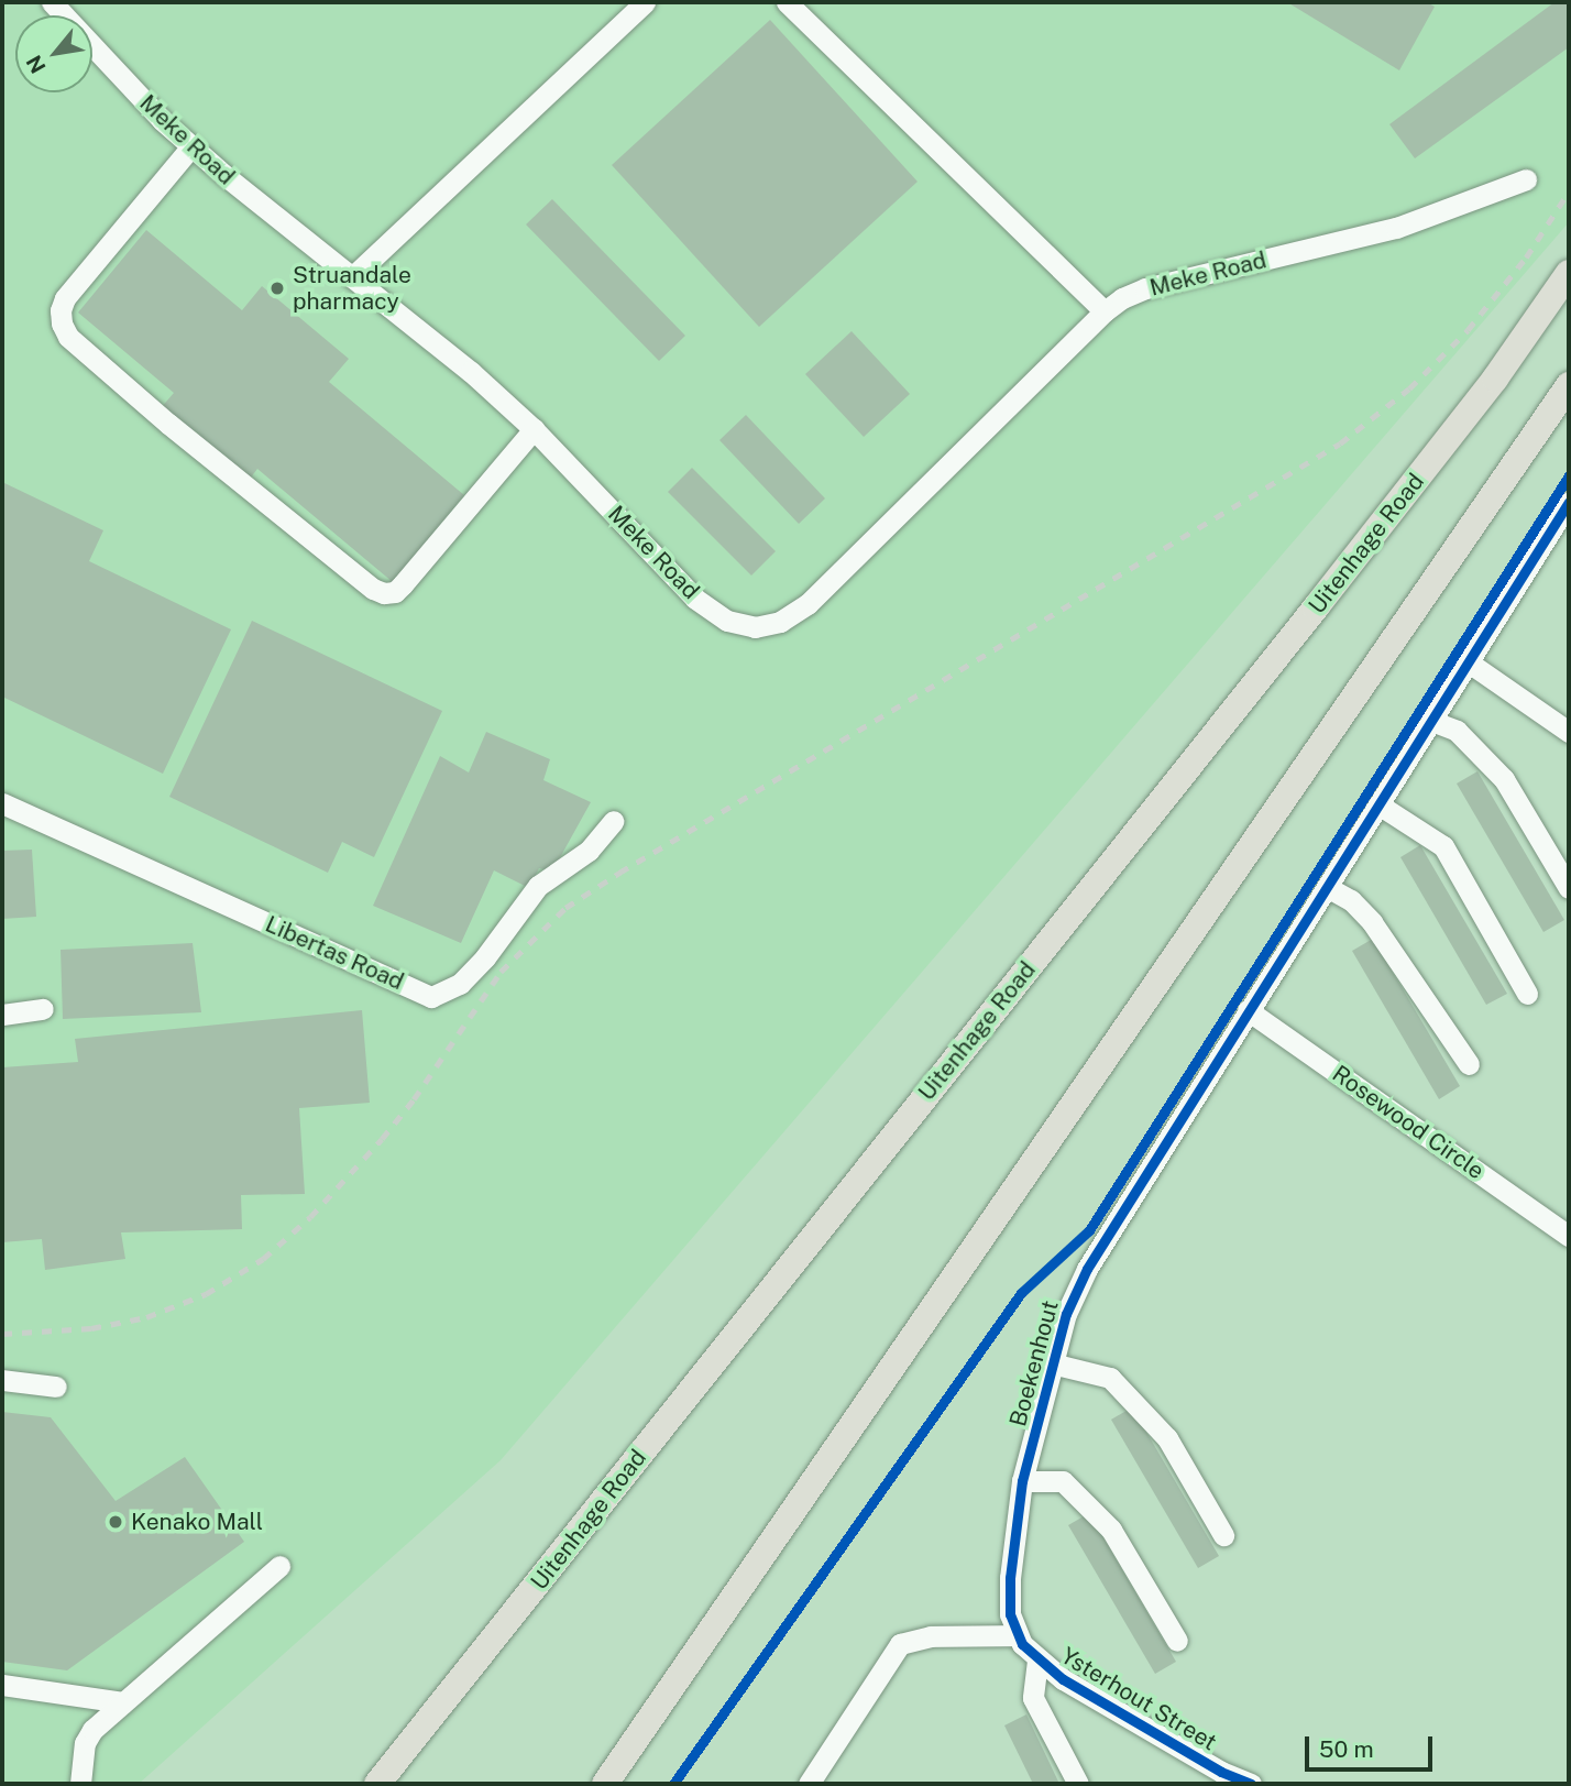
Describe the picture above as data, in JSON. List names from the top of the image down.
{
  "streets": {
    "main road": ["Uitenhage Road"],
    "street": [
      "Meke Road",
      "Libertas Road",
      "Rosewood Circle",
      "Boekenhout",
      "Ysterhout Street"
    ]
  },
  "crossings": [
    ["Rosewood Circle", "Boekenhout"],
    ["Boekenhout", "Ysterhout Street"]
  ],
  "places": ["Struandale pharmacy", "Kenako Mall"],
  "scale_bar": "50 m",
  "north": "bottom left"
}
